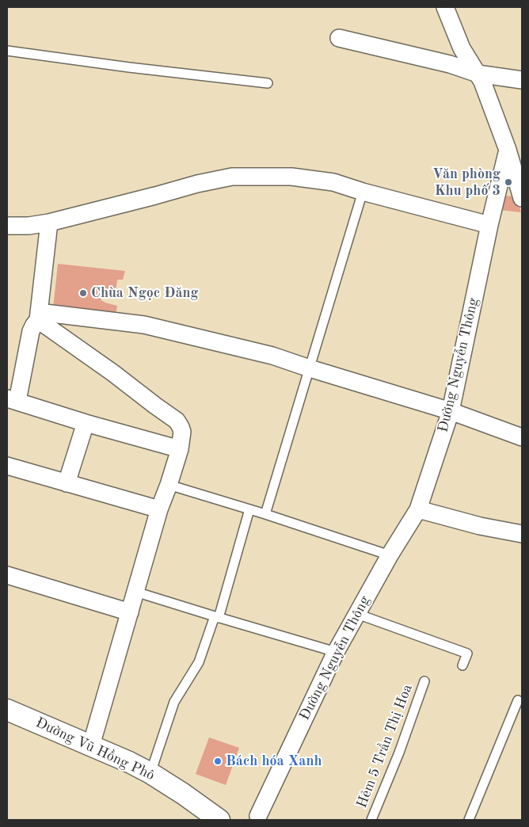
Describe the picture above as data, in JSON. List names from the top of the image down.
{
  "streets": {
    "street": ["Đường Nguyễn Thông", "Đường Vũ Hồng Phô"],
    "lane": ["Hẻm 5 Trần Thị Hoa"]
  },
  "places": ["Văn phòng Khu phố 3", "Chùa Ngọc Đăng", "Bách hóa Xanh"]
}
